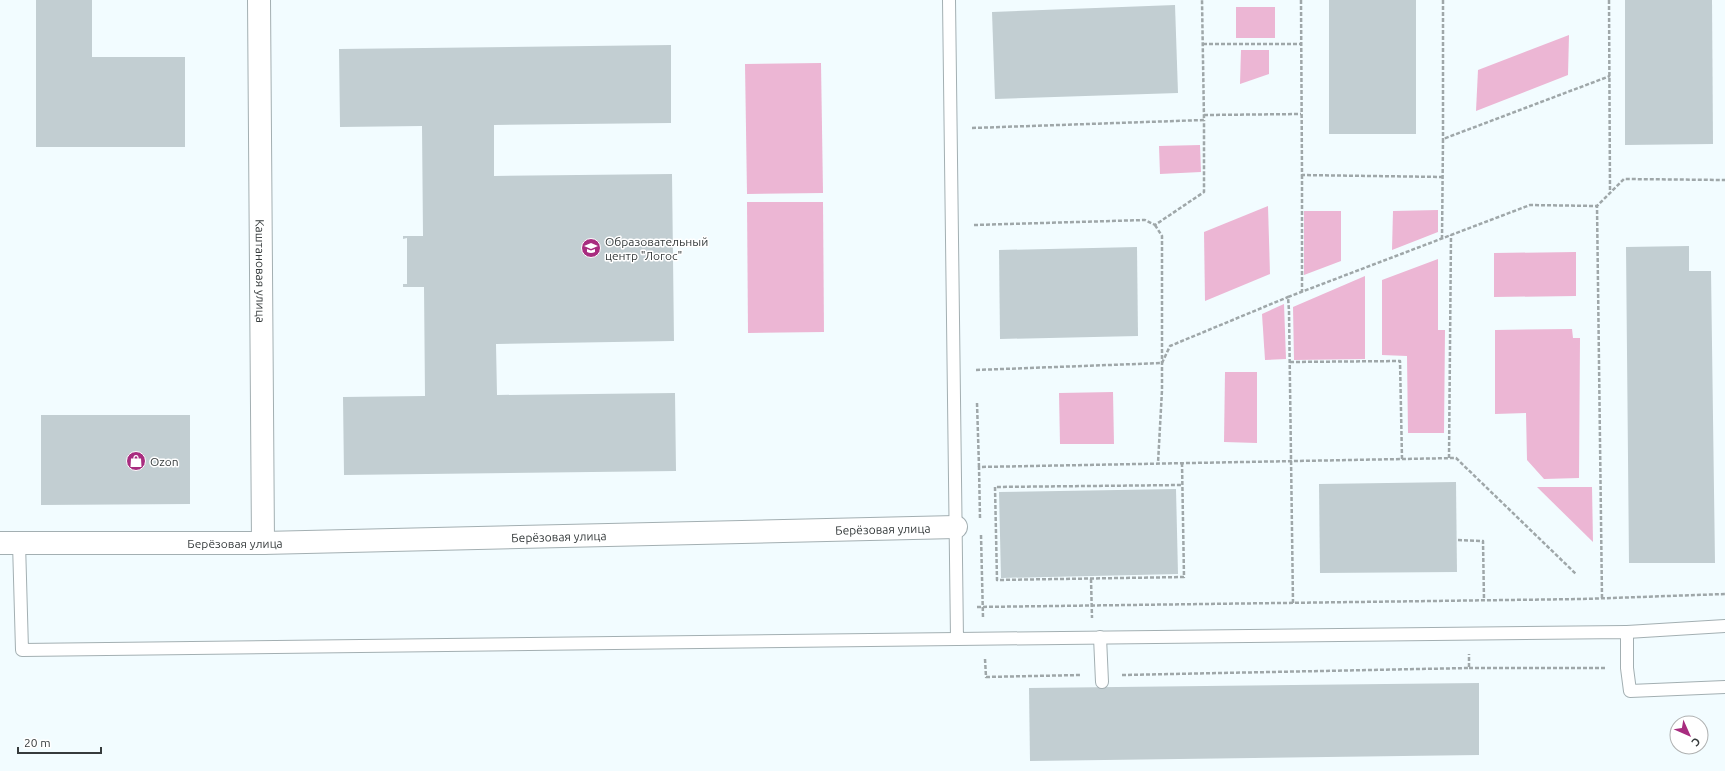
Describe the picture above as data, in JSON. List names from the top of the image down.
{
  "streets": {
    "street": ["Каштановая улица", "Берёзовая улица"]
  },
  "crossings": [
    ["Каштановая улица", "Берёзовая улица"]
  ],
  "places": {
    "school or university": ["Образовательный центр \"Логос\""],
    "shop": ["Ozon"]
  },
  "scale_bar": "20 m",
  "north": "bottom right"
}
